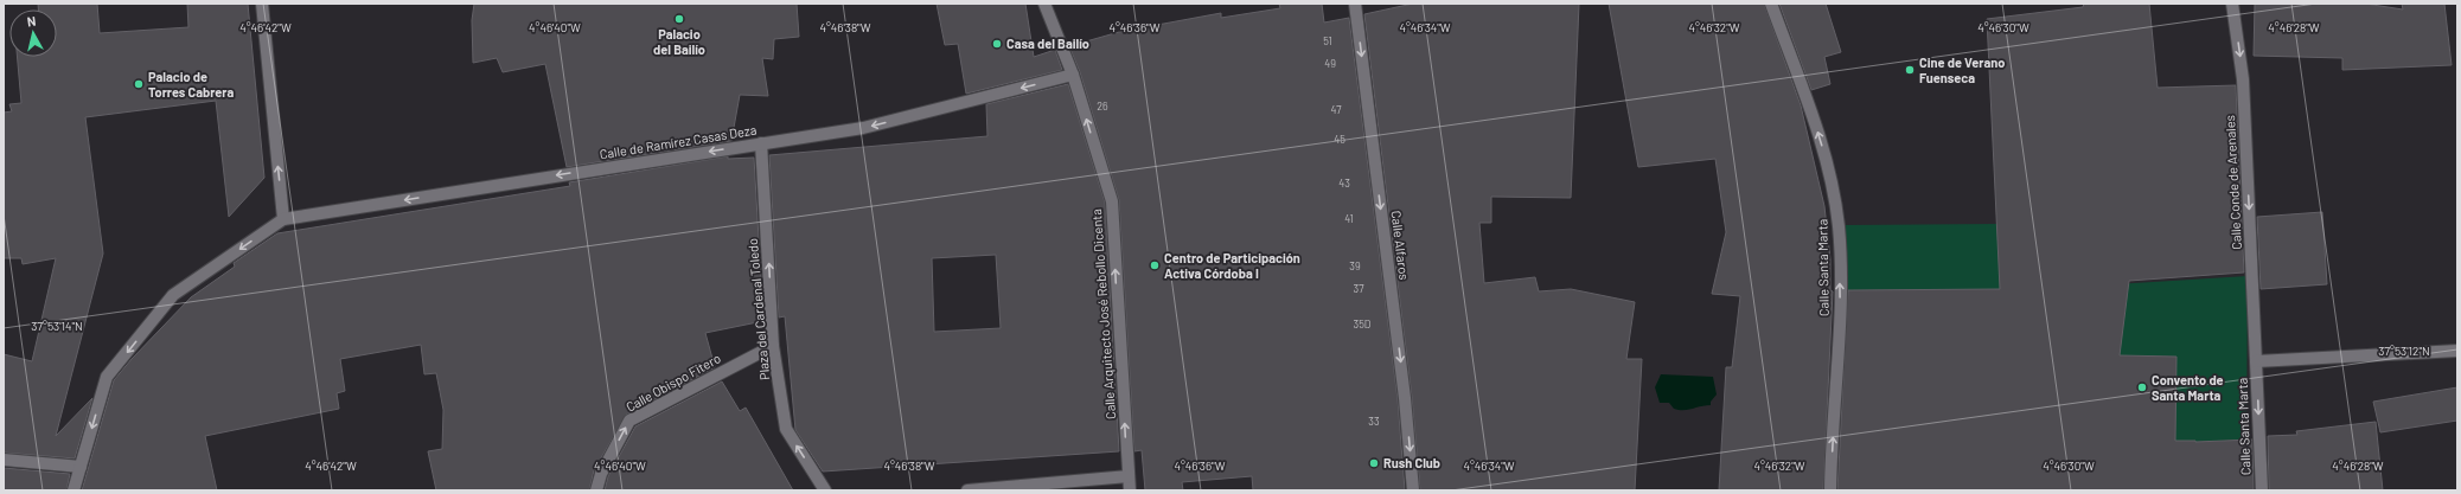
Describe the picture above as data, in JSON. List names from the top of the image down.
{
  "streets": {
    "street": [
      "Calle de Ramírez Casas Deza",
      "Calle Conde de Arenales",
      "Calle Alfaros",
      "Calle Santa Marta",
      "Plaza del Cardenal Toledo",
      "Calle Arquitecto José Rebollo Dicenta",
      "Calle Obispo Fitero"
    ]
  },
  "crossings": [
    ["Calle de Ramírez Casas Deza", "Plaza del Cardenal Toledo"],
    ["Calle de Ramírez Casas Deza", "Calle Arquitecto José Rebollo Dicenta"],
    ["Calle Conde de Arenales", "Calle Santa Marta"],
    ["Plaza del Cardenal Toledo", "Calle Obispo Fitero"]
  ],
  "one_way": [
    "Calle de Ramírez Casas Deza",
    "Calle Conde de Arenales",
    "Calle Alfaros",
    "Plaza del Cardenal Toledo",
    "Calle Arquitecto José Rebollo Dicenta",
    "Calle Obispo Fitero"
  ],
  "places": [
    "Palacio del Bailío",
    "Casa del Bailío",
    "Cine de Verano Fuenseca",
    "Palacio de Torres Cabrera",
    "Centro de Participación Activa Córdoba I",
    "Convento de Santa Marta",
    "Rush Club"
  ],
  "house_numbers": [
    "51",
    "49",
    "26",
    "47",
    "45",
    "43",
    "41",
    "39",
    "37",
    "35D",
    "33"
  ],
  "north": "top",
  "coordinates": [
    "4°46'42\"W",
    "4°46'40\"W",
    "4°46'38\"W",
    "4°46'36\"W",
    "4°46'34\"W",
    "4°46'32\"W",
    "4°46'30\"W",
    "4°46'28\"W",
    "37°53'14\"N",
    "37°53'12\"N"
  ]
}
